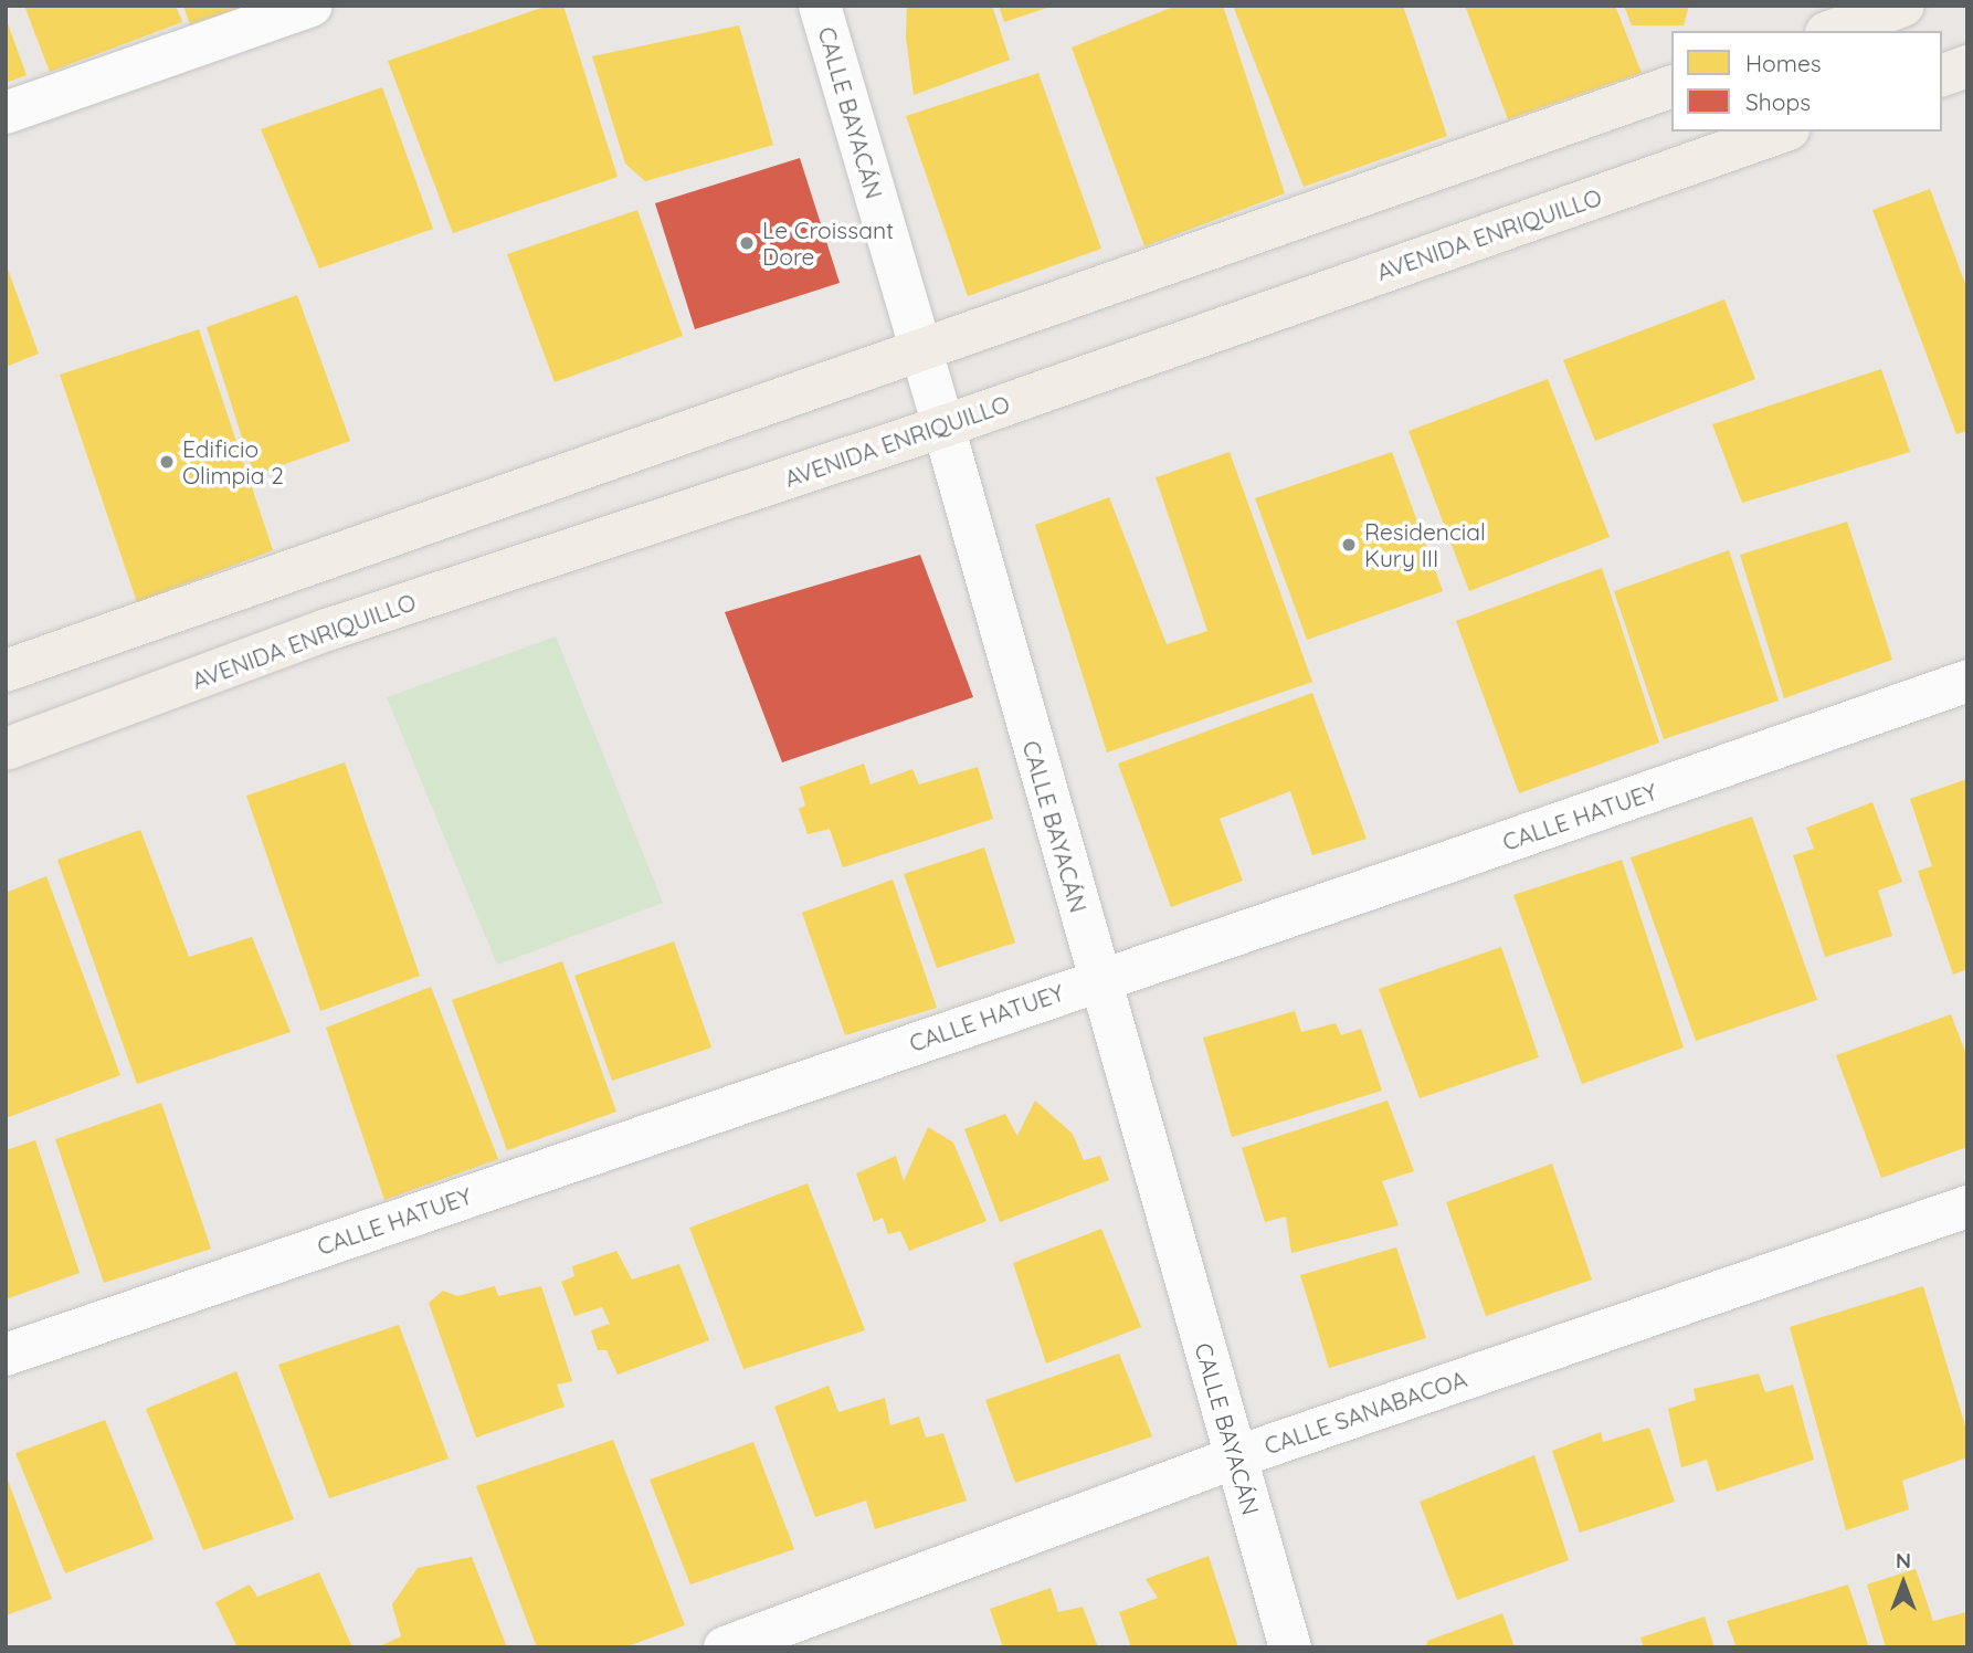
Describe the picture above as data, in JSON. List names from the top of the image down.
{
  "streets": {
    "main road": ["AVENIDA ENRIQUILLO"],
    "street": ["CALLE BAYACÁN", "CALLE HATUEY", "CALLE SANABACOA"]
  },
  "crossings": [
    ["CALLE BAYACÁN", "AVENIDA ENRIQUILLO"],
    ["CALLE BAYACÁN", "CALLE HATUEY"],
    ["CALLE BAYACÁN", "CALLE SANABACOA"]
  ],
  "places": ["Le Croissant Dore", "Edificio Olimpia 2", "Residencial Kury III"],
  "legend": ["Homes", "Shops"],
  "north": "top"
}
